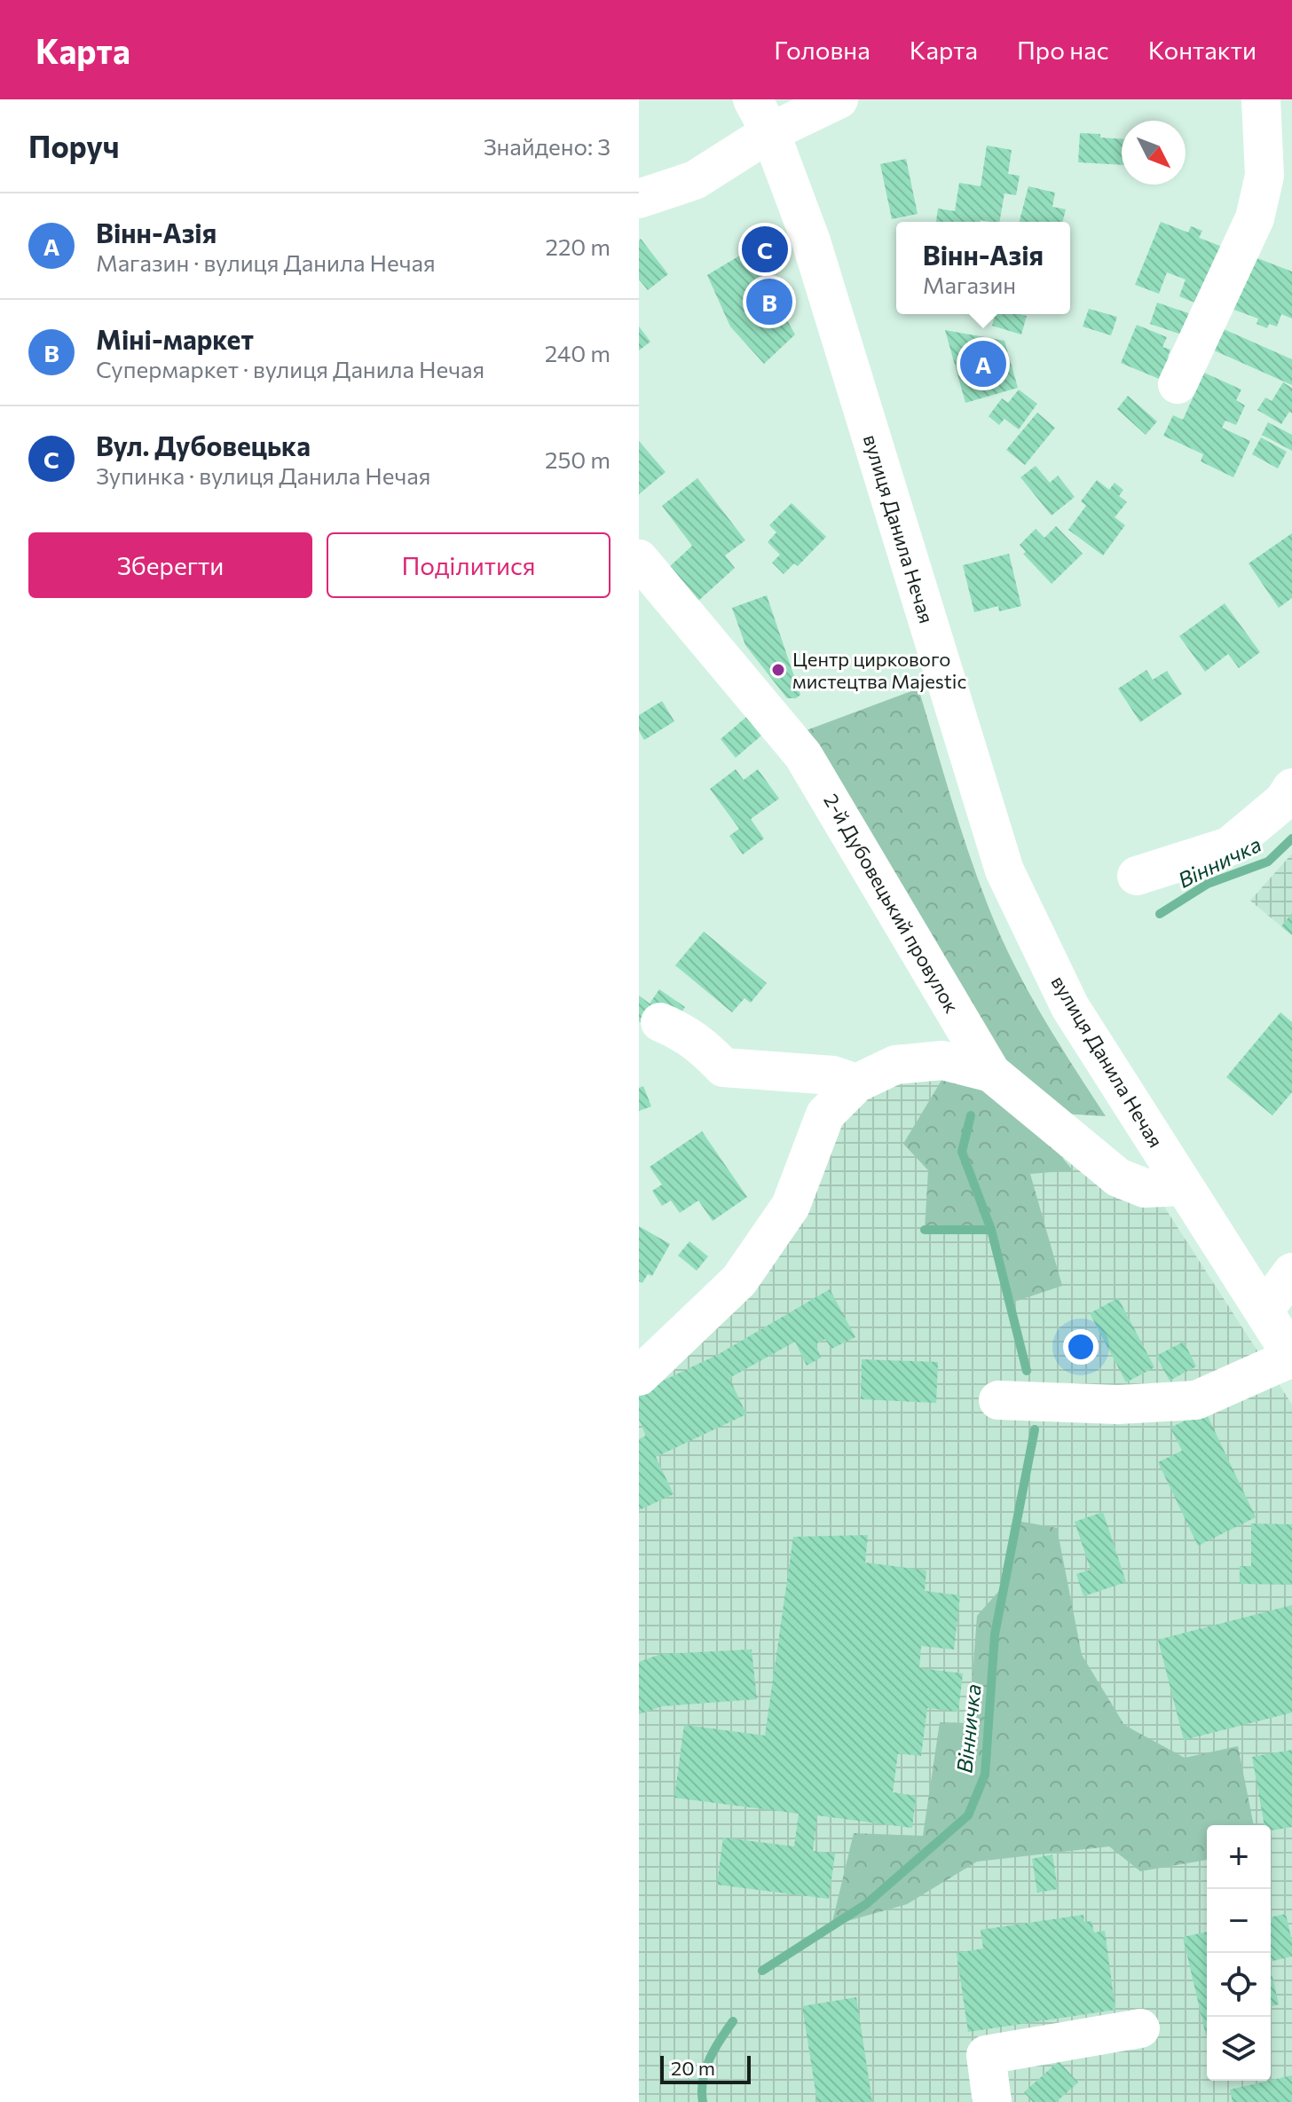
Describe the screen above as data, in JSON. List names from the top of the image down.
{
  "streets": {
    "street": ["вулиця Данила Нечая", "2-й Дубовецький провулок"]
  },
  "crossings": [
    ["вулиця Данила Нечая", "2-й Дубовецький провулок"]
  ],
  "water": ["Вінничка"],
  "places": ["Центр циркового мистецтва Majestic"],
  "scale_bar": "20 m",
  "north": "bottom right",
  "page": {
    "header": "Карта",
    "nav": [
      "Головна",
      "Карта",
      "Про нас",
      "Контакти"
    ],
    "heading": ["Поруч", "Знайдено: 3"],
    "list": [
      {
        "mark": "A",
        "name": "Вінн-Азія",
        "note": "Магазин · вулиця Данила Нечая",
        "value": "220 m"
      },
      {
        "mark": "B",
        "name": "Міні-маркет",
        "note": "Супермаркет · вулиця Данила Нечая",
        "value": "240 m"
      },
      {
        "mark": "C",
        "name": "Вул. Дубовецька",
        "note": "Зупинка · вулиця Данила Нечая",
        "value": "250 m"
      }
    ],
    "popup": ["Вінн-Азія", "Магазин"],
    "pins": ["C", "B", "A"],
    "buttons": ["Зберегти", "Поділитися"],
    "map_buttons": ["+", "−"],
    "scale": "20 m"
  }
}
